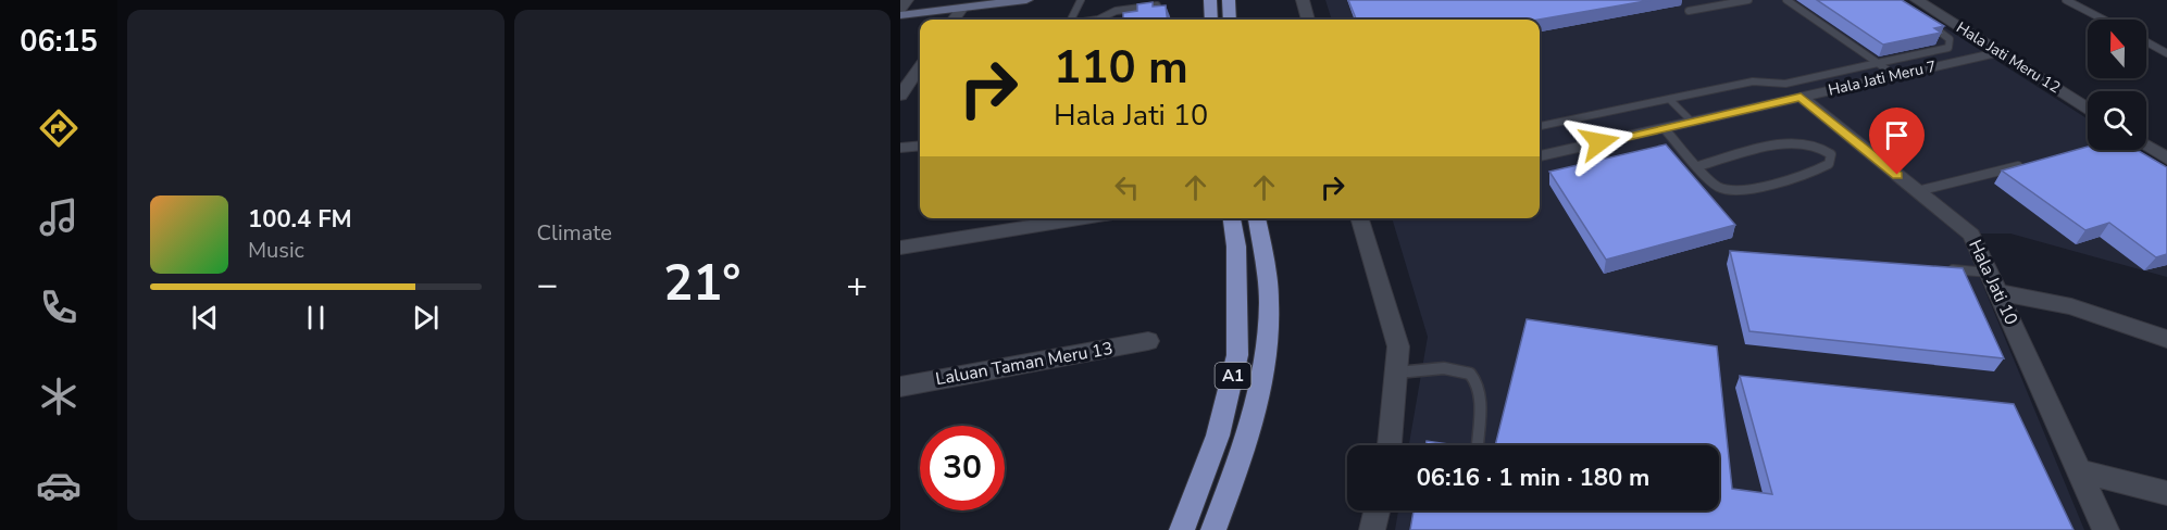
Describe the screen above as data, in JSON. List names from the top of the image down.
{
  "streets": {
    "main road": ["A1"],
    "street": [
      "Hala Jati Meru 12",
      "Hala Jati Meru 7",
      "Hala Jati 10",
      "Laluan Taman Meru 13"
    ]
  },
  "crossings": [
    ["Hala Jati Meru 12", "Hala Jati Meru 7"],
    ["Hala Jati Meru 7", "Hala Jati 10"]
  ],
  "north": "top",
  "page": {
    "tabs": "06:15",
    "tile": "Climate",
    "turn": ["110 m", "Hala Jati 10"],
    "song": ["100.4 FM", "Music"],
    "heat": ["−", "21°", "+"],
    "limit": "30",
    "trip": "06:16 · 1 min · 180 m"
  }
}
